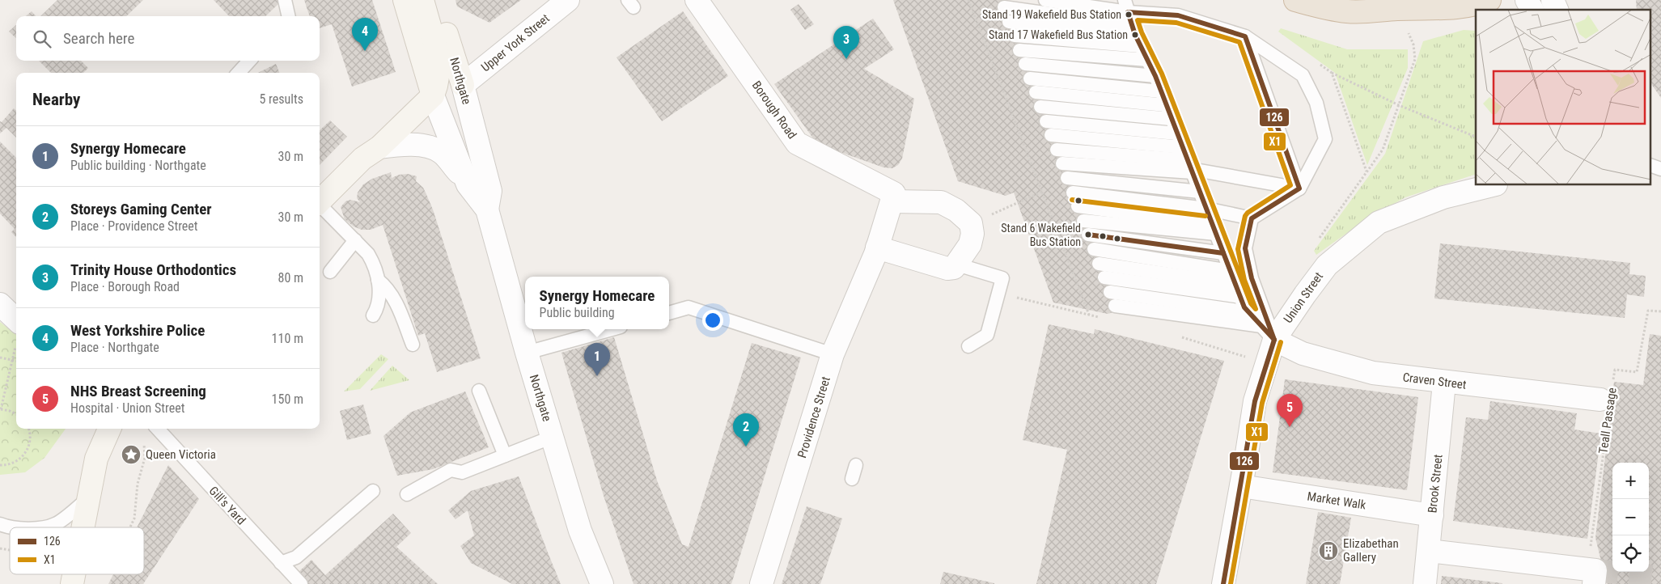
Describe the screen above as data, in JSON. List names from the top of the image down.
{
  "streets": {
    "street": [
      "Upper York Street",
      "Northgate",
      "Borough Road",
      "Union Street",
      "Craven Street",
      "Providence Street",
      "Brook Street",
      "Market Walk"
    ],
    "lane": ["Gill's Yard"],
    "path": ["Teall Passage"]
  },
  "crossings": [
    ["Upper York Street", "Northgate"],
    ["Union Street", "Craven Street"],
    ["Union Street", "Market Walk"],
    ["Craven Street", "Teall Passage"],
    ["Craven Street", "Brook Street"],
    ["Brook Street", "Market Walk"]
  ],
  "places": {
    "other": ["Stand 19 Wakefield Bus Station", "Stand 17 Wakefield Bus Station", "Stand 6 Wakefield Bus Station"],
    "place": ["Queen Victoria"],
    "building": ["Elizabethan Gallery"]
  },
  "lines": ["transit line 126", "transit line X1"],
  "legend": ["126", "X1"],
  "page": {
    "search": "Search here",
    "pins": [
      "4",
      "3",
      "1",
      "5",
      "2"
    ],
    "heading": ["Nearby", "5 results"],
    "list": [
      {
        "mark": "1",
        "name": "Synergy Homecare",
        "note": "Public building · Northgate",
        "value": "30 m"
      },
      {
        "mark": "2",
        "name": "Storeys Gaming Center",
        "note": "Place · Providence Street",
        "value": "30 m"
      },
      {
        "mark": "3",
        "name": "Trinity House Orthodontics",
        "note": "Place · Borough Road",
        "value": "80 m"
      },
      {
        "mark": "4",
        "name": "West Yorkshire Police",
        "note": "Place · Northgate",
        "value": "110 m"
      },
      {
        "mark": "5",
        "name": "NHS Breast Screening",
        "note": "Hospital · Union Street",
        "value": "150 m"
      }
    ],
    "popup": ["Synergy Homecare", "Public building"],
    "map_buttons": ["+", "−"]
  }
}
